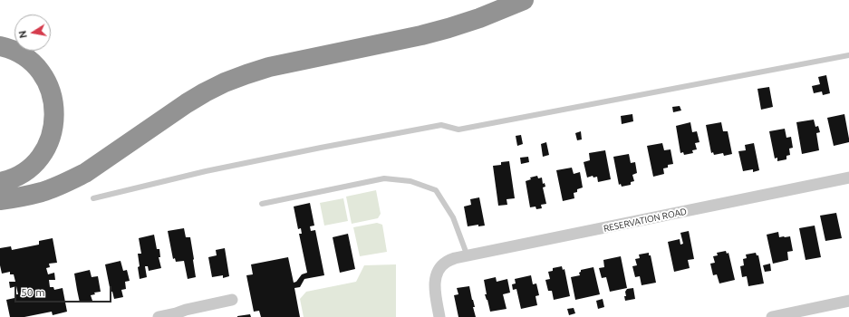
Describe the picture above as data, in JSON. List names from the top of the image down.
{
  "streets": {
    "street": ["RESERVATION ROAD"]
  },
  "scale_bar": "50 m",
  "north": "left"
}
